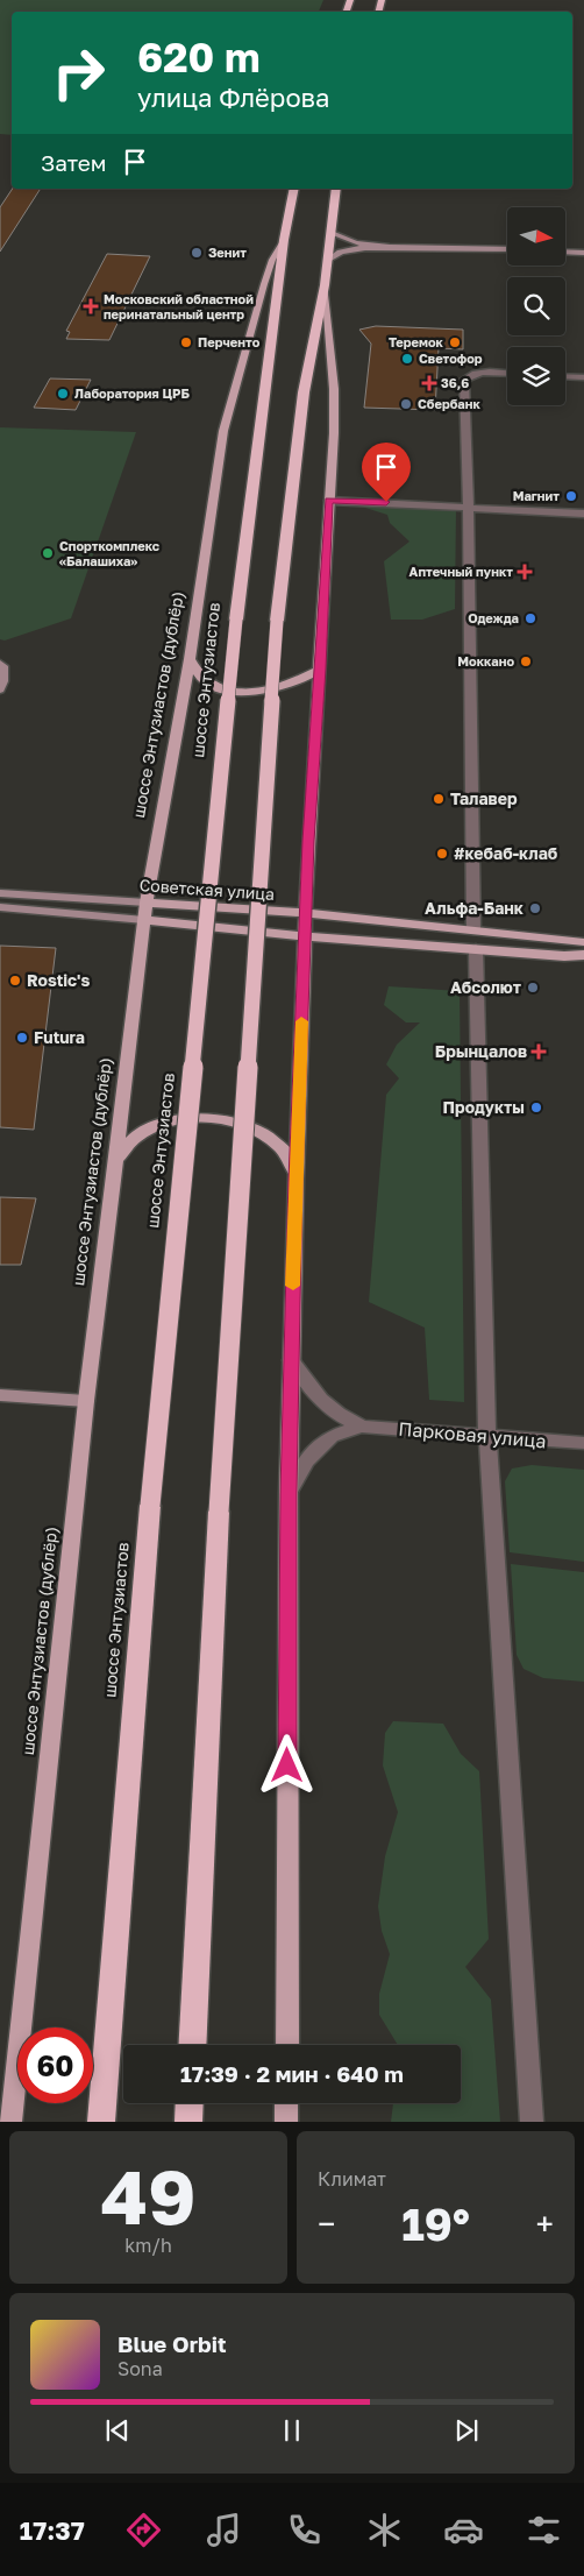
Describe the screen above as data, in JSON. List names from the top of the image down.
{
  "streets": {
    "highway": ["шоссе Энтузиастов"],
    "main road": ["шоссе Энтузиастов (дублёр)", "Советская улица"],
    "street": ["Парковая улица"]
  },
  "crossings": [
    ["шоссе Энтузиастов", "шоссе Энтузиастов (дублёр)"],
    ["шоссе Энтузиастов (дублёр)", "Советская улица"]
  ],
  "places": {
    "other": [
      "Зенит",
      "Перченто",
      "Теремок",
      "Светофор",
      "Лаборатория ЦРБ",
      "Сбербанк",
      "Магнит",
      "Спорткомплекс «Балашиха»",
      "Одежда",
      "Моккано",
      "Талавер",
      "#кебаб-клаб",
      "Альфа-Банк",
      "Rostic's",
      "Абсолют",
      "Futura",
      "Продукты"
    ],
    "health": [
      "Московский областной перинатальный центр",
      "36,6",
      "Аптечный пункт",
      "Брынцалов"
    ]
  },
  "north": "right",
  "page": {
    "turn": ["620 m", "улица Флёрова"],
    "then": "Затем",
    "limit": "60",
    "trip": "17:39 · 2 мин · 640 m",
    "tile": [
      ["49", "km/h"],
      "Климат"
    ],
    "heat": ["−", "19°", "+"],
    "song": ["Blue Orbit", "Sona"],
    "tabs": "17:37"
  }
}
